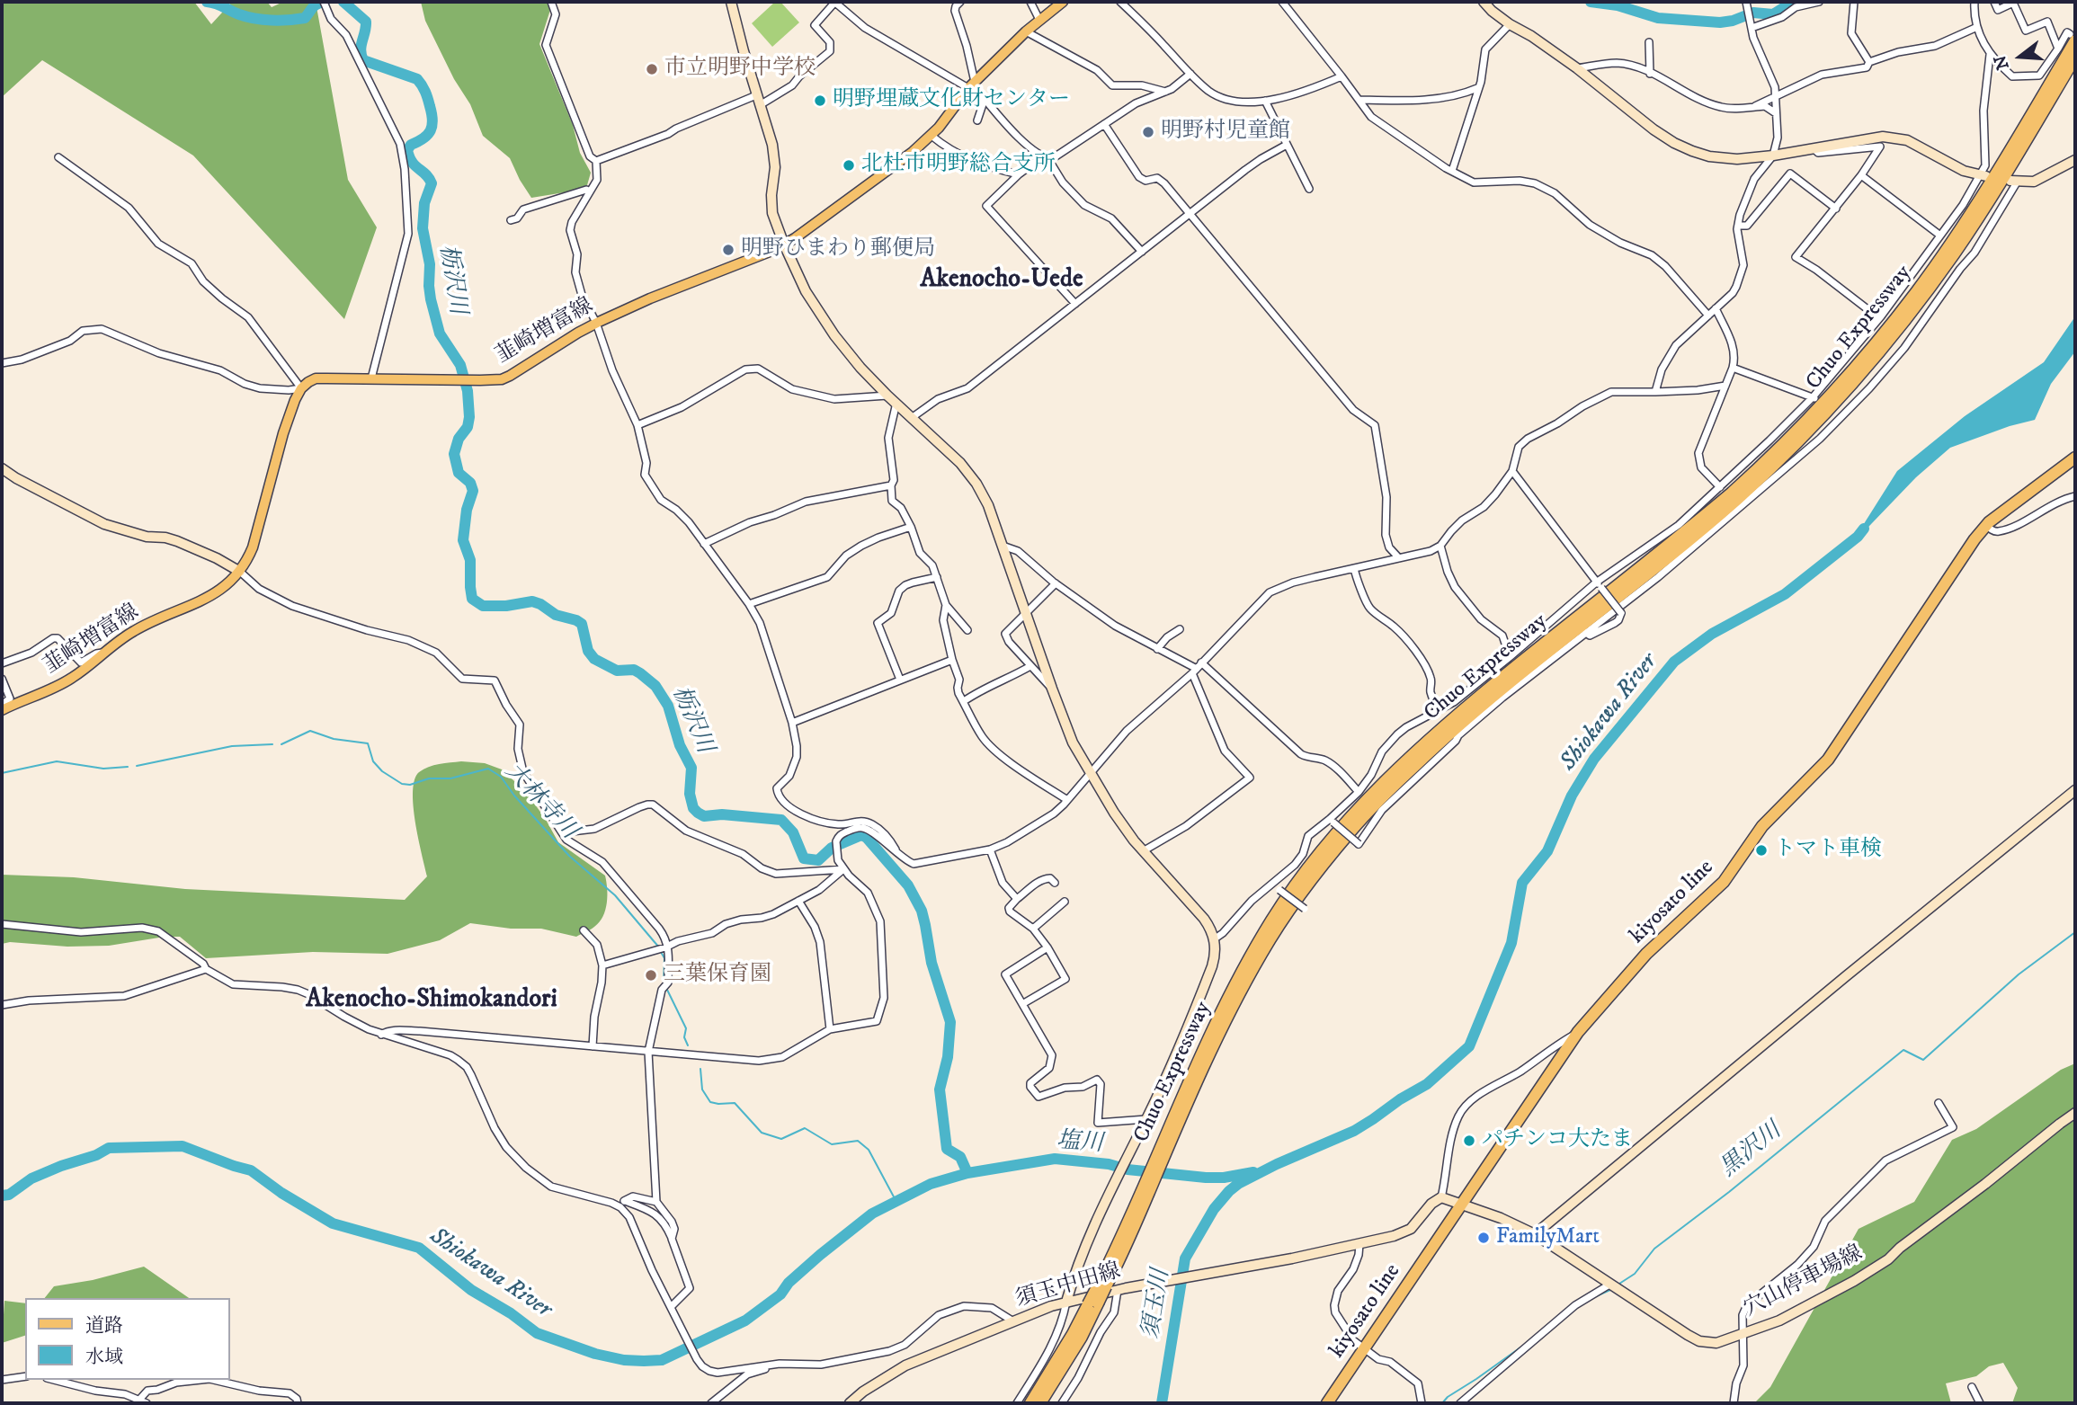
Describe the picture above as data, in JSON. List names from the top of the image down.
{
  "streets": {
    "highway": ["Chuo Expressway", "kiyosato line"],
    "main road": ["韮崎増富線"],
    "street": ["穴山停車場線", "須玉中田線"]
  },
  "crossings": [
    ["Chuo Expressway", "須玉中田線"],
    ["kiyosato line", "穴山停車場線"],
    ["穴山停車場線", "須玉中田線"]
  ],
  "districts": ["Akenocho-Uede", "Akenocho-Shimokandori"],
  "water": [
    "栃沢川",
    "Shiokawa River",
    "大林寺川",
    "塩川",
    "黒沢川",
    "須玉川"
  ],
  "places": [
    "市立明野中学校",
    "明野埋蔵文化財センター",
    "明野村児童館",
    "北杜市明野総合支所",
    "明野ひまわり郵便局",
    "トマト車検",
    "三葉保育園",
    "パチンコ大たま",
    "FamilyMart"
  ],
  "legend": ["道路", "水域"],
  "north": "left"
}
